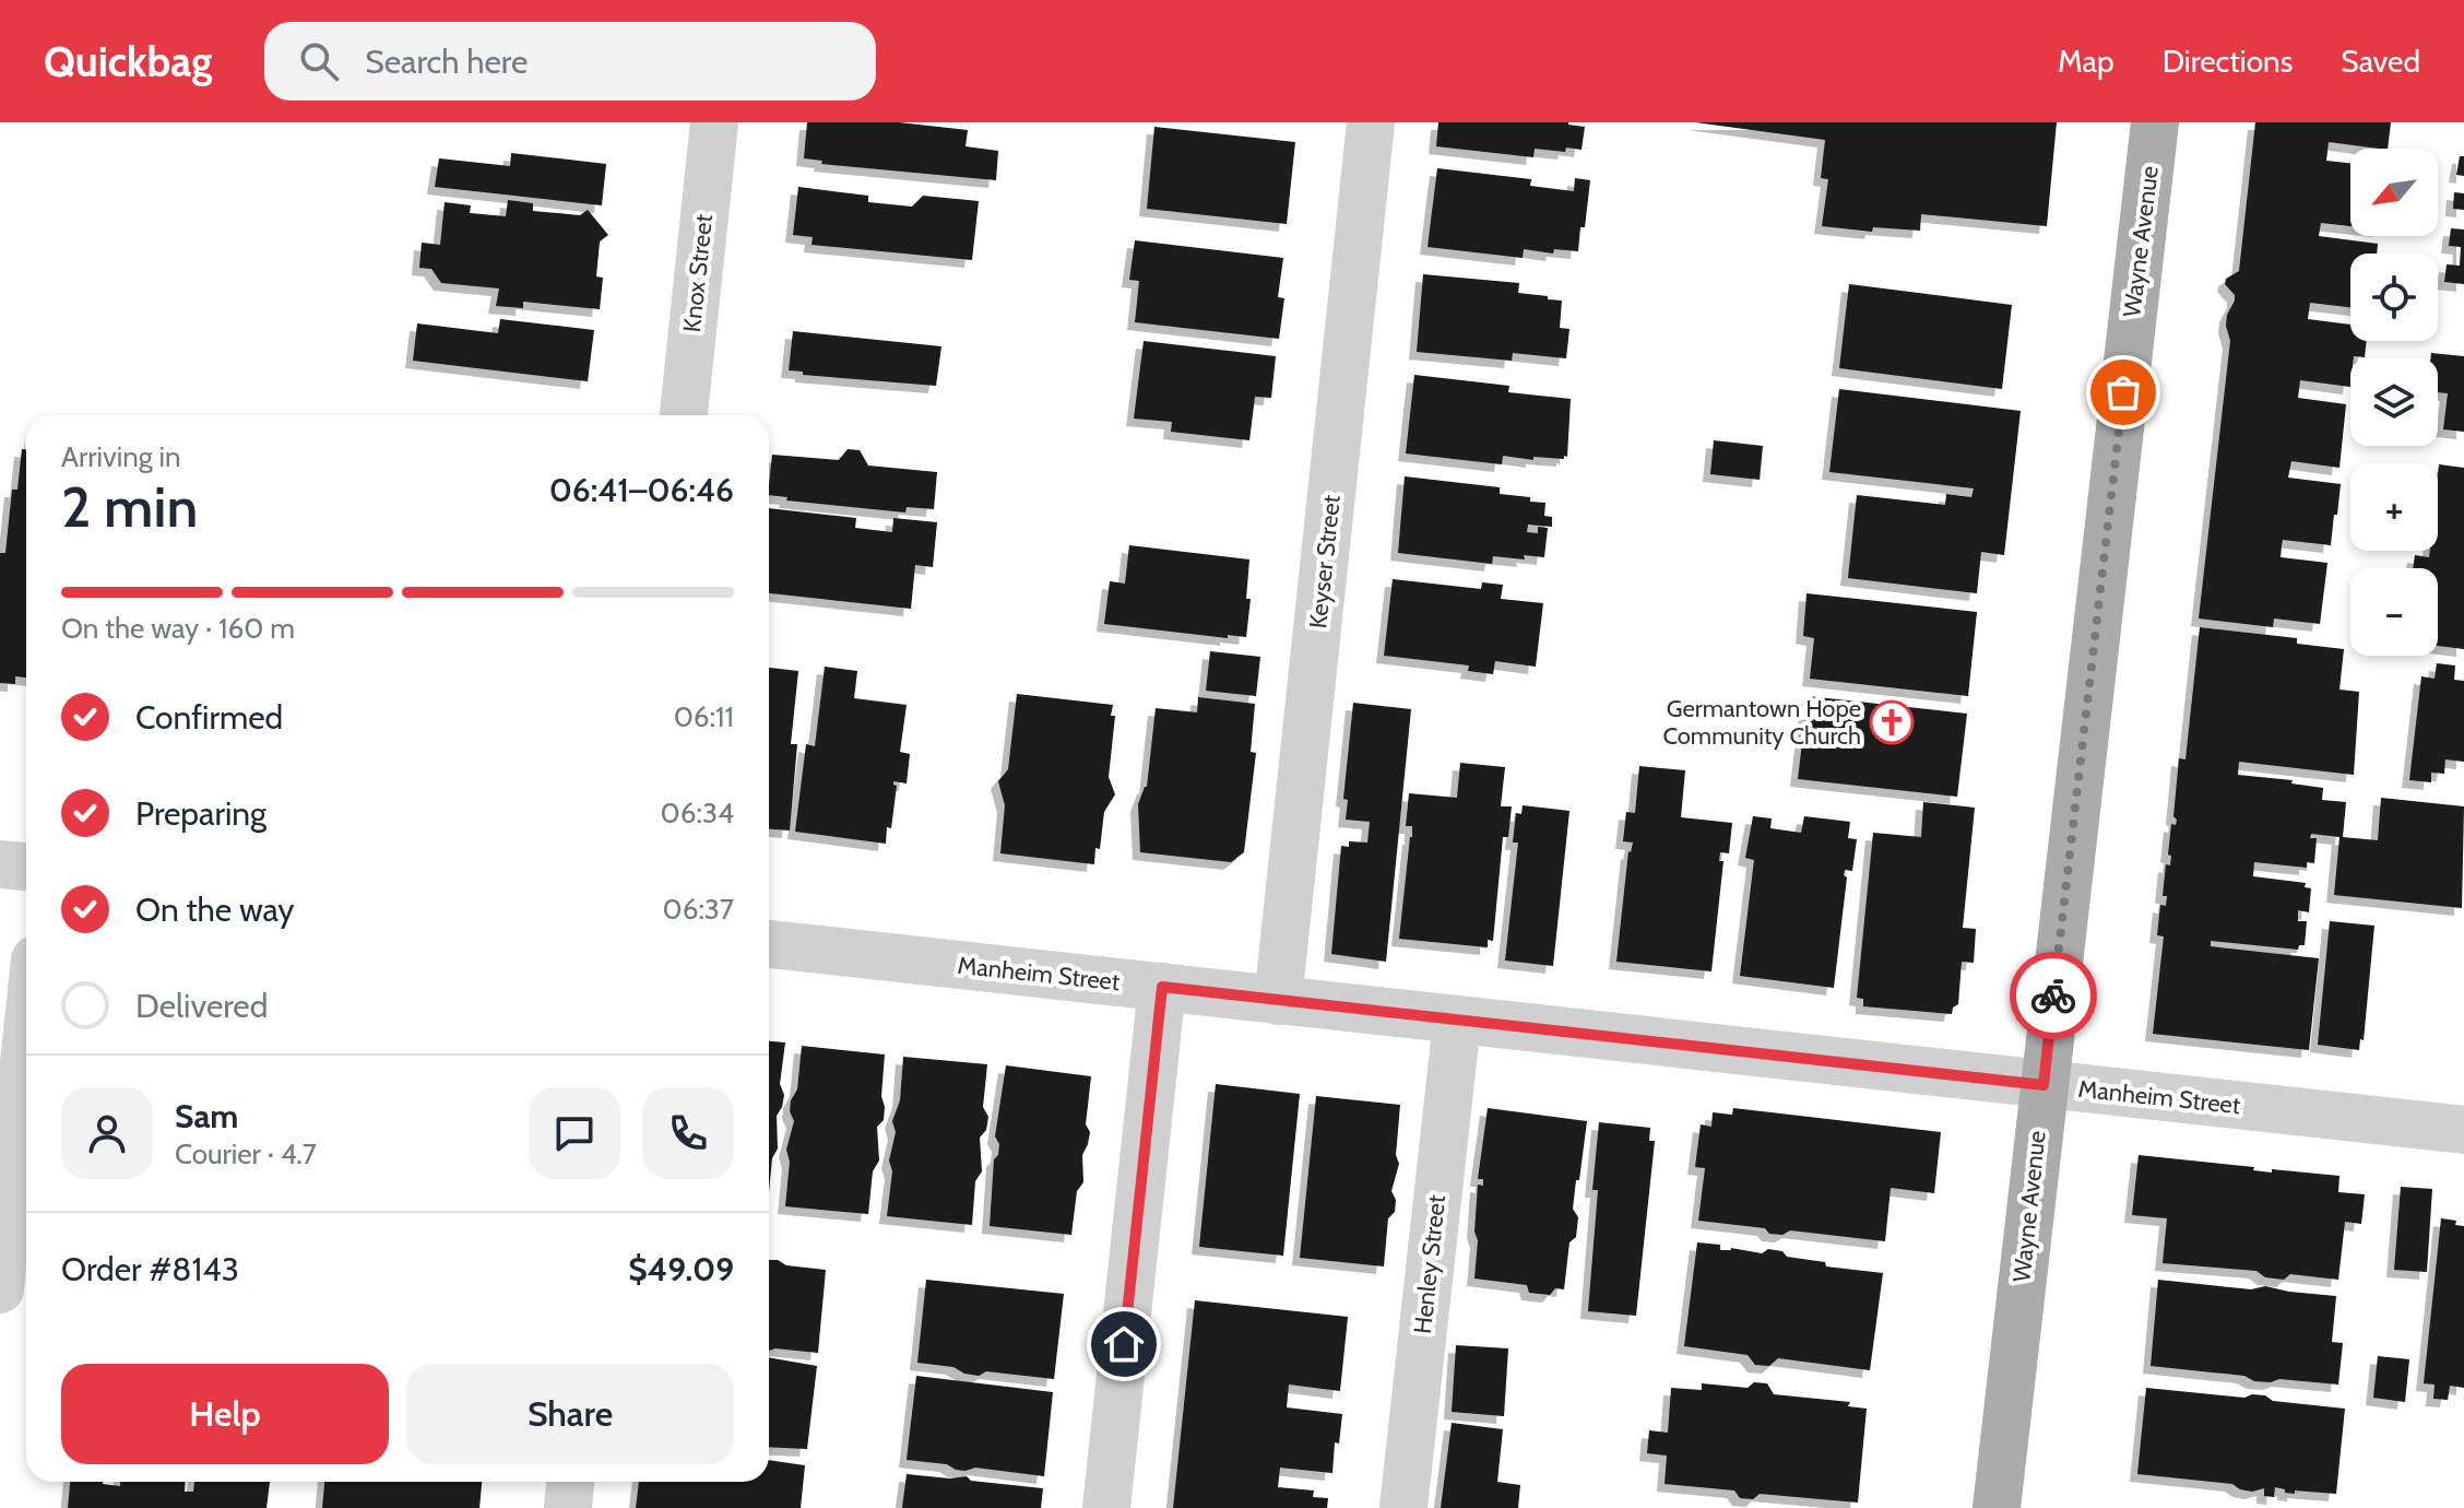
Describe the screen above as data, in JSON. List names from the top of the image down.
{
  "streets": {
    "main road": ["Wayne Avenue"],
    "street": [
      "Knox Street",
      "Keyser Street",
      "Manheim Street",
      "Henley Street"
    ]
  },
  "crossings": [
    ["Wayne Avenue", "Manheim Street"],
    ["Keyser Street", "Manheim Street"],
    ["Manheim Street", "Henley Street"]
  ],
  "places": {
    "church": ["Germantown Hope Community Church"]
  },
  "north": "bottom left",
  "page": {
    "header": "Quickbag",
    "search": "Search here",
    "nav": ["Map", "Directions", "Saved"],
    "map_buttons": ["+", "−"],
    "heading": ["2 min", "Arriving in", "06:41–06:46"],
    "panel": [
      "Sam",
      "Courier · 4.7",
      "Order #8143",
      "$49.09"
    ],
    "bar": "On the way · 160 m",
    "list": [
      ["Confirmed", "06:11"],
      ["Preparing", "06:34"],
      ["On the way", "06:37"],
      "Delivered"
    ],
    "buttons": ["Help", "Share"]
  }
}
